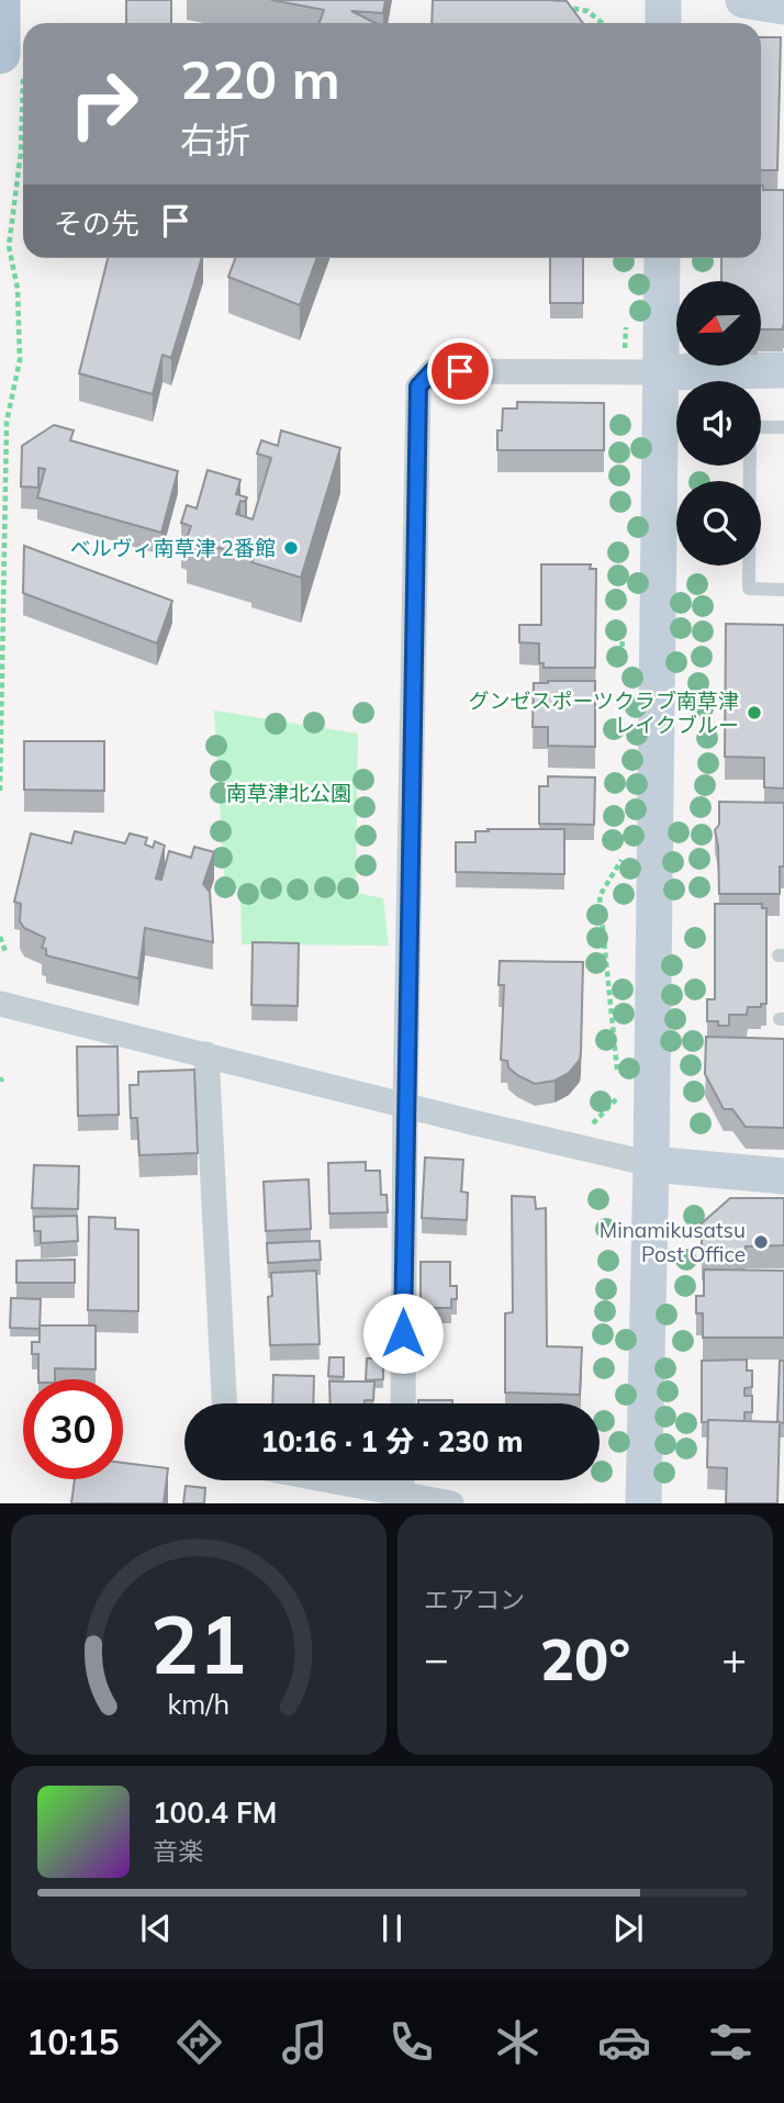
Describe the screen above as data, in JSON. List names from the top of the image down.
{
  "parks": ["南草津北公園"],
  "places": ["ベルヴィ南草津 2番館", "グンゼスポーツクラブ南草津 レイクブルー", "Minamikusatsu Post Office"],
  "north": "bottom left",
  "page": {
    "turn": ["220 m", "右折"],
    "then": "その先",
    "limit": "30",
    "trip": "10:16 · 1 分 · 230 m",
    "tile": "エアコン",
    "heat": ["−", "20°", "+"],
    "song": ["100.4 FM", "音楽"],
    "tabs": "10:15",
    "gauge": ["21", "km/h"]
  }
}
